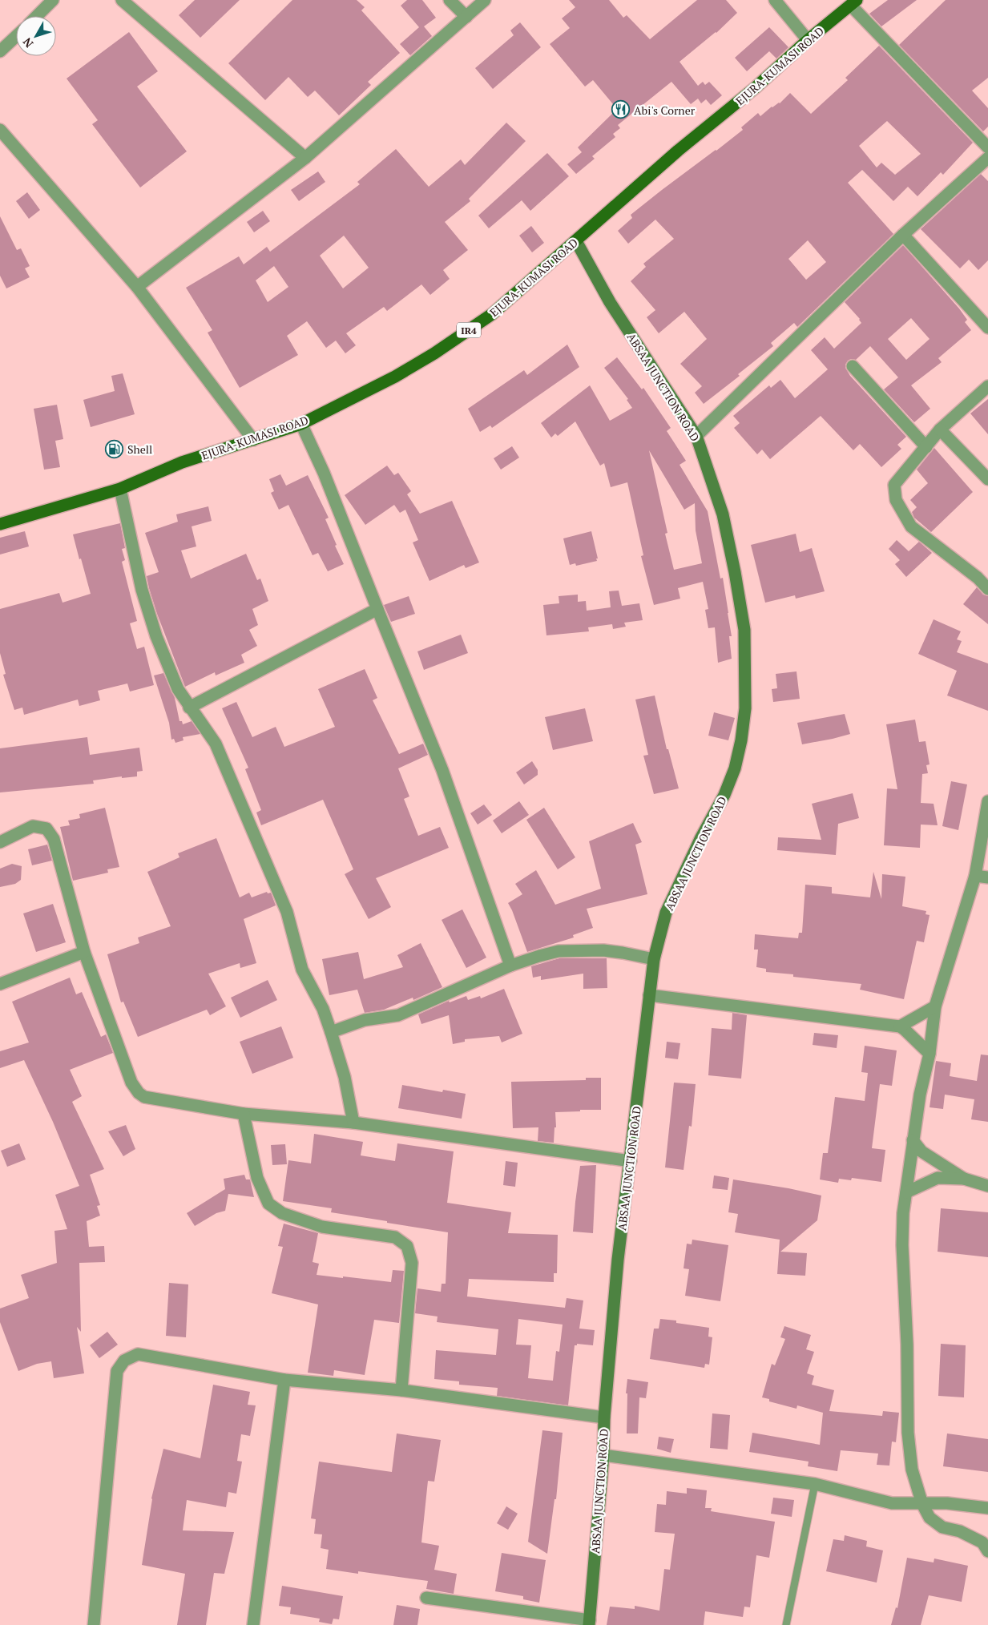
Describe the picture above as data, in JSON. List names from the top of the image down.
{
  "streets": {
    "main road": ["EJURA-KUMASI ROAD", "IR4"],
    "street": ["ABSAA JUNCTION ROAD"]
  },
  "crossings": [
    ["EJURA-KUMASI ROAD", "ABSAA JUNCTION ROAD"]
  ],
  "places": {
    "restaurant": ["Abi's Corner"],
    "fuel station": ["Shell"]
  },
  "north": "bottom left"
}
